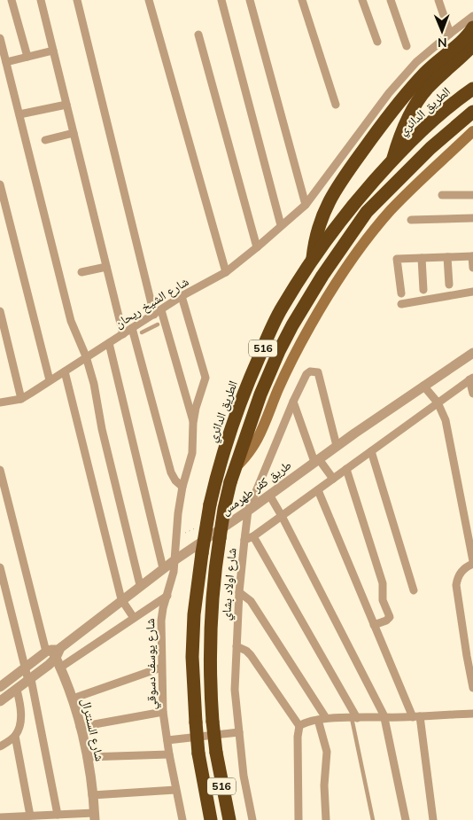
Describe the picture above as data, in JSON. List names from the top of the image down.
{
  "streets": {
    "highway": ["الطريق الدائري", "516"],
    "street": [
      "شارع الشيخ ريحان",
      "طريق كفر طهرمس",
      "شارع اولاد بشاي",
      "شارع يوسف دسوقي",
      "شارع السنترال"
    ]
  },
  "crossings": [
    ["شارع الشيخ ريحان", "شارع يوسف دسوقي"],
    ["طريق كفر طهرمس", "شارع اولاد بشاي"],
    ["طريق كفر طهرمس", "شارع يوسف دسوقي"],
    ["طريق كفر طهرمس", "شارع السنترال"]
  ],
  "north": "bottom"
}
